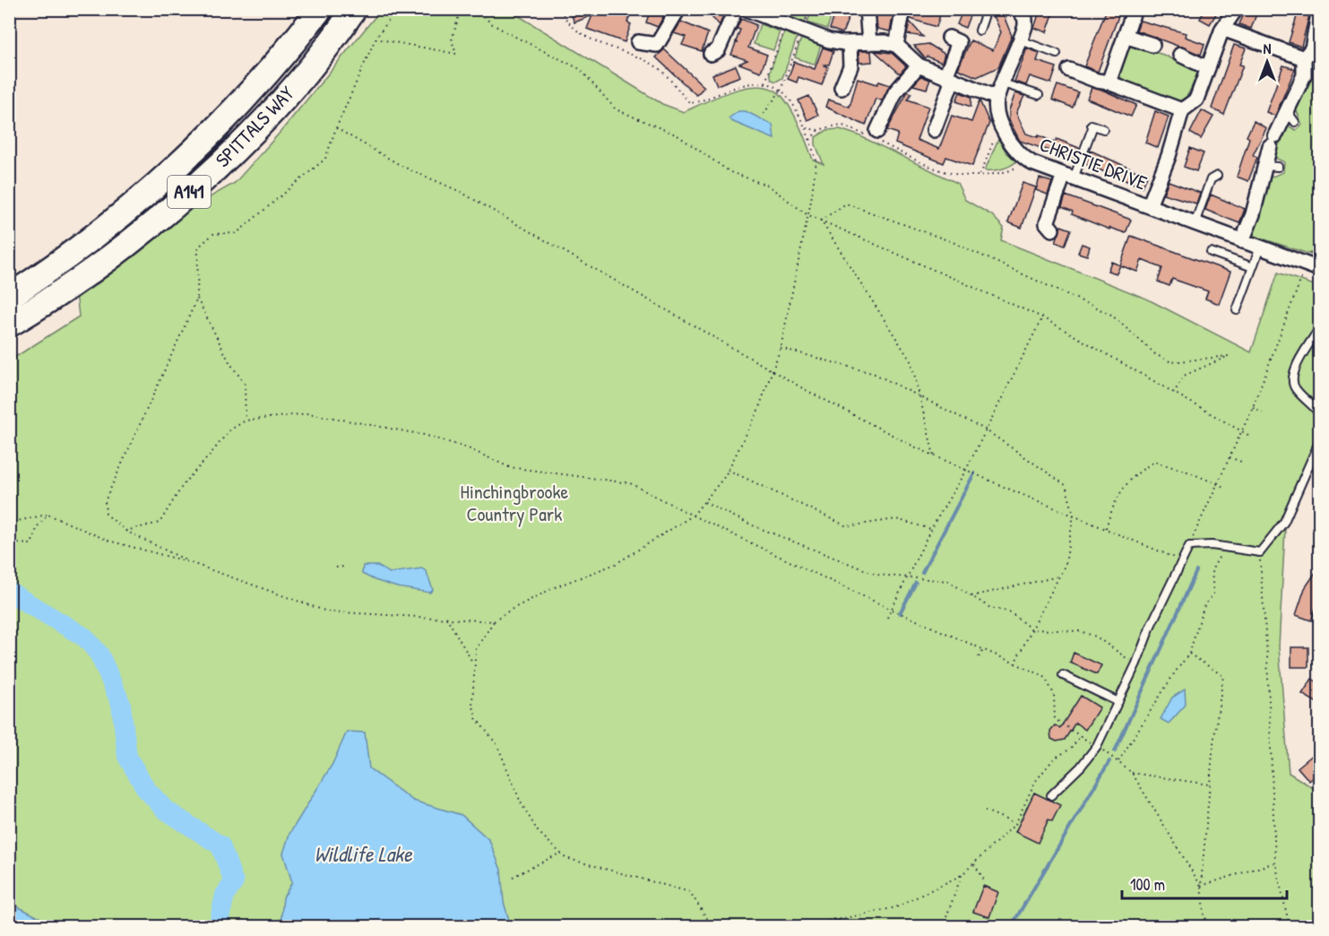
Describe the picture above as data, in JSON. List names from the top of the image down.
{
  "streets": {
    "highway": ["SPITTALS WAY", "A141"],
    "street": ["CHRISTIE DRIVE"]
  },
  "water": ["Wildlife Lake"],
  "parks": ["Hinchingbrooke Country Park"],
  "scale_bar": "100 m",
  "north": "top"
}
